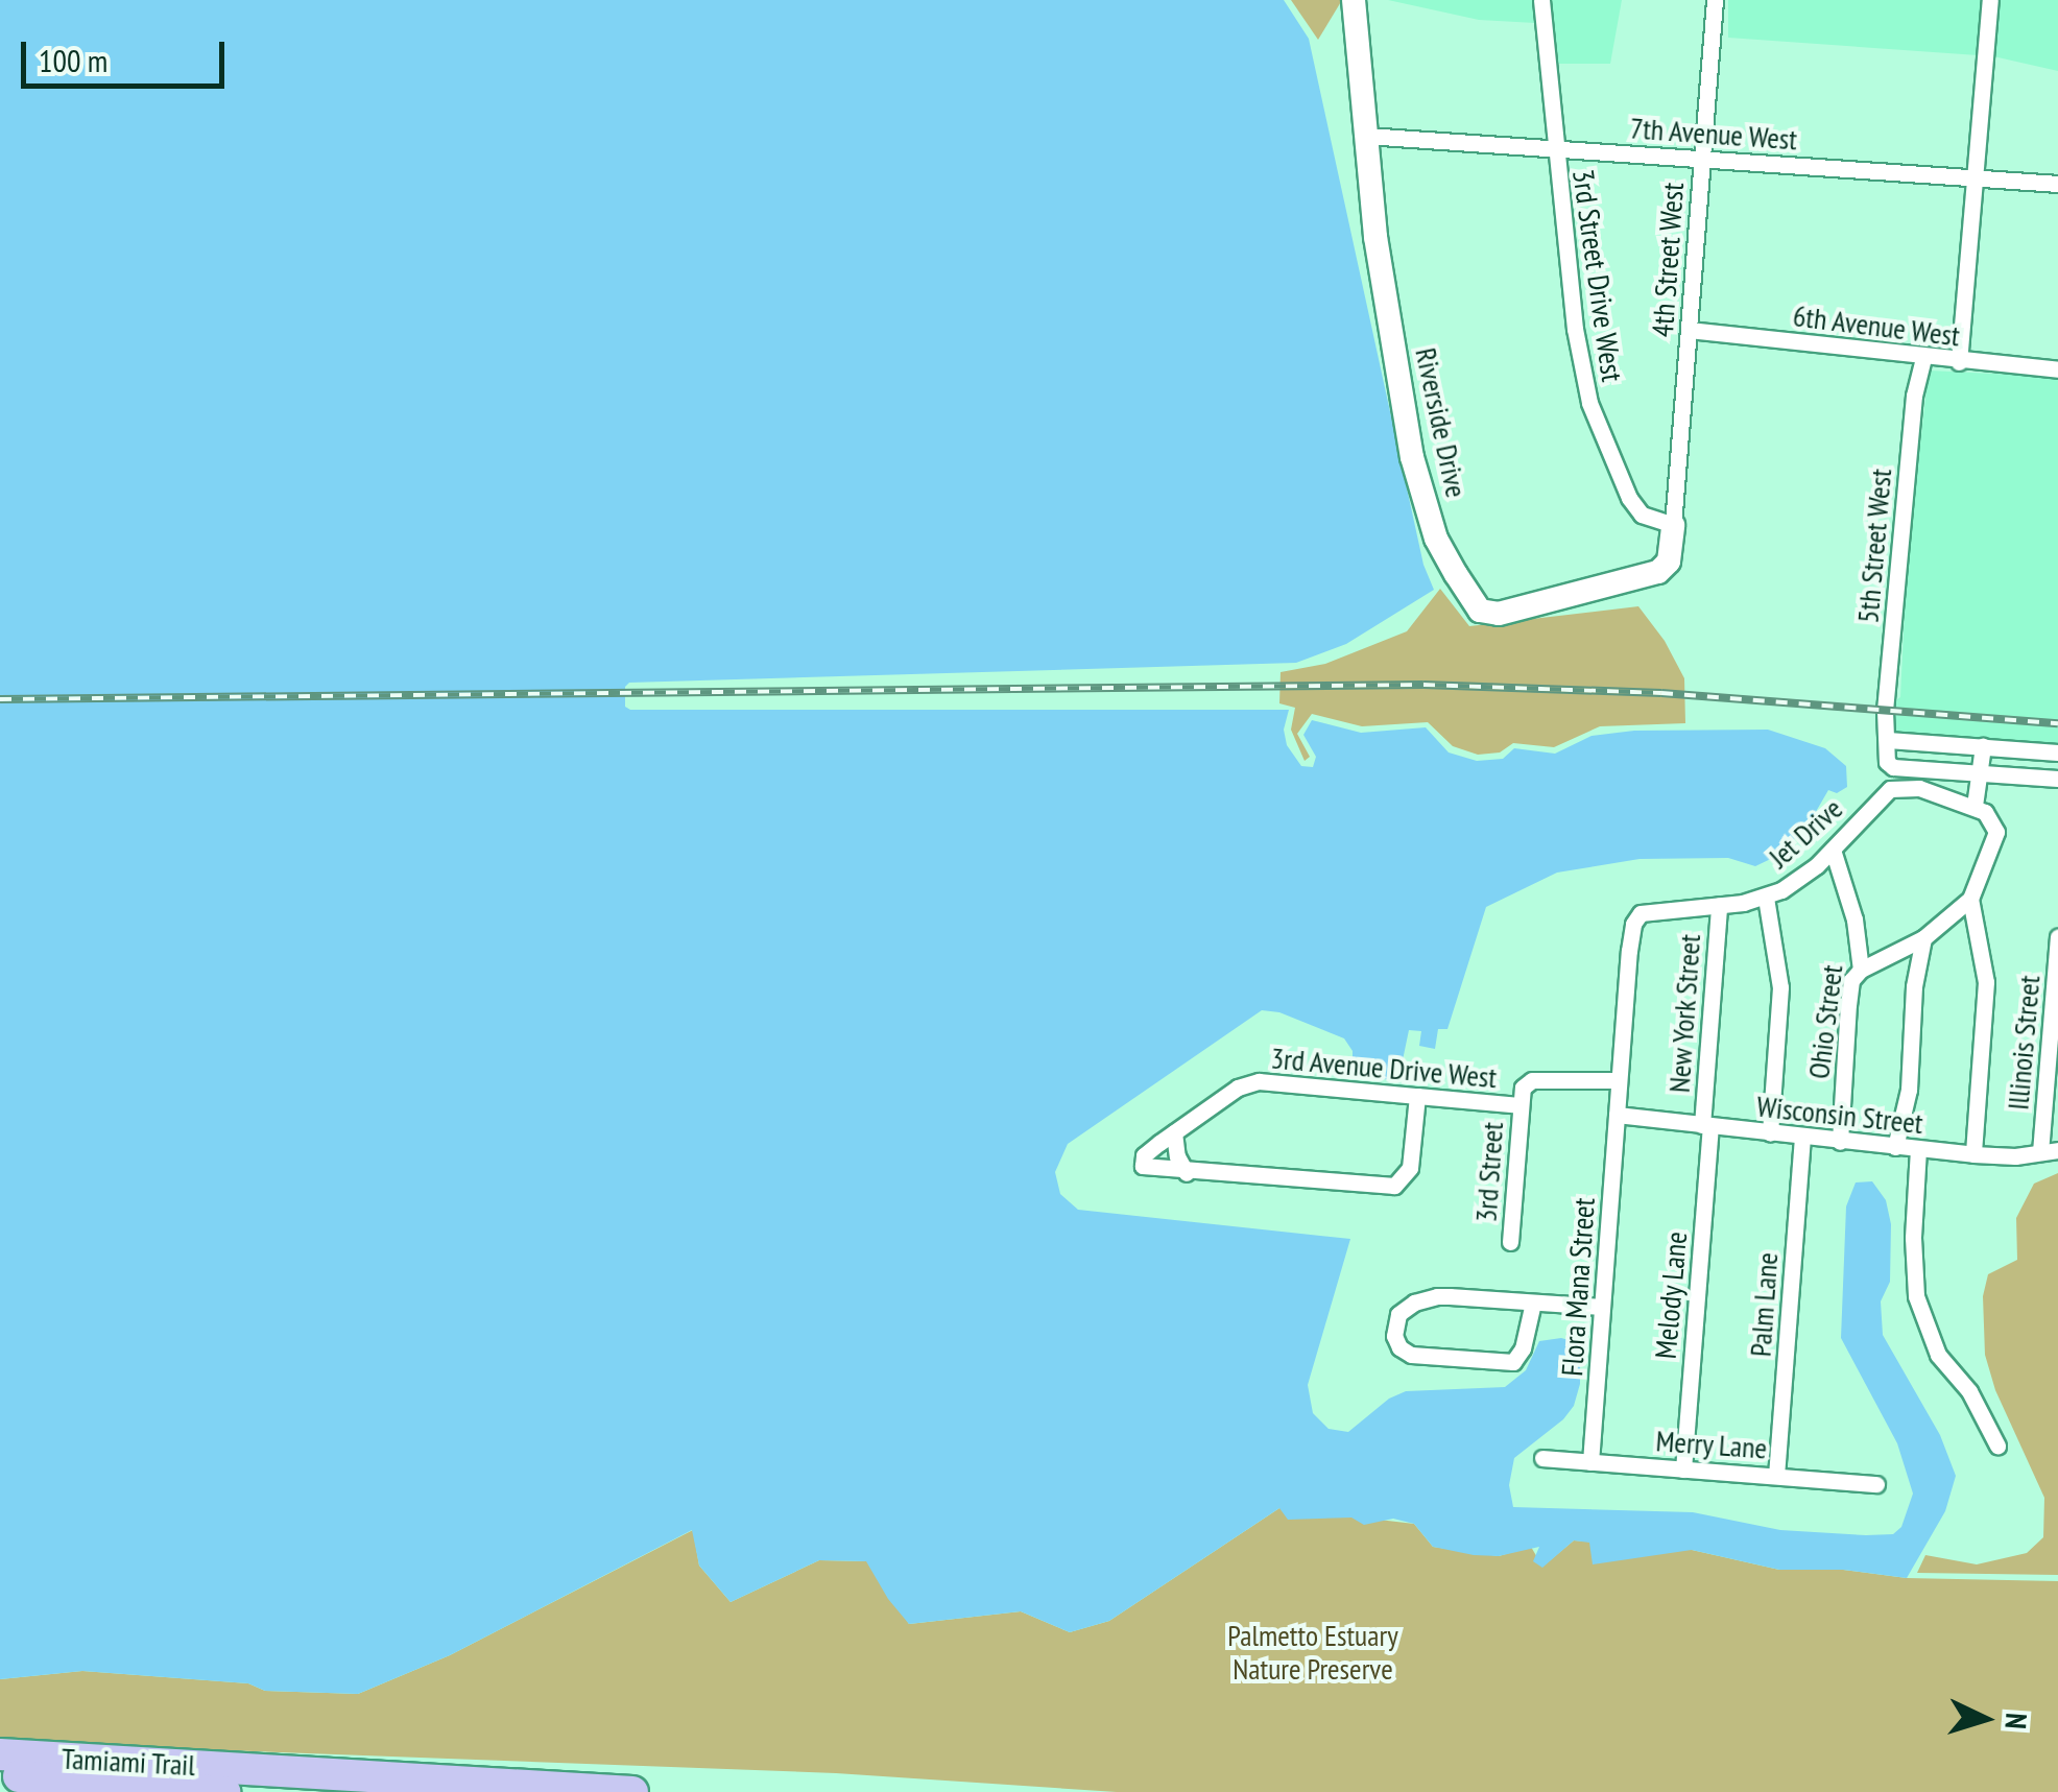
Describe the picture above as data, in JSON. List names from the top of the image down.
{
  "streets": {
    "highway": ["Tamiami Trail"],
    "street": [
      "7th Avenue West",
      "4th Street West",
      "3rd Street Drive West",
      "6th Avenue West",
      "Riverside Drive",
      "5th Street West",
      "Jet Drive",
      "New York Street",
      "Ohio Street",
      "Illinois Street",
      "3rd Avenue Drive West",
      "Wisconsin Street",
      "3rd Street",
      "Flora Mana Street",
      "Melody Lane",
      "Palm Lane",
      "Merry Lane"
    ]
  },
  "crossings": [
    ["7th Avenue West", "4th Street West"],
    ["7th Avenue West", "3rd Street Drive West"],
    ["7th Avenue West", "Riverside Drive"],
    ["4th Street West", "3rd Street Drive West"],
    ["4th Street West", "6th Avenue West"],
    ["4th Street West", "Riverside Drive"],
    ["3rd Street Drive West", "Riverside Drive"],
    ["6th Avenue West", "5th Street West"],
    ["Jet Drive", "New York Street"],
    ["Jet Drive", "Ohio Street"],
    ["New York Street", "Wisconsin Street"],
    ["New York Street", "Melody Lane"],
    ["Ohio Street", "Wisconsin Street"],
    ["Illinois Street", "Wisconsin Street"],
    ["3rd Avenue Drive West", "3rd Street"],
    ["Wisconsin Street", "Flora Mana Street"],
    ["Wisconsin Street", "Melody Lane"],
    ["Wisconsin Street", "Palm Lane"],
    ["Flora Mana Street", "Merry Lane"],
    ["Melody Lane", "Merry Lane"],
    ["Palm Lane", "Merry Lane"]
  ],
  "parks": ["Palmetto Estuary Nature Preserve"],
  "scale_bar": "100 m",
  "north": "right"
}
